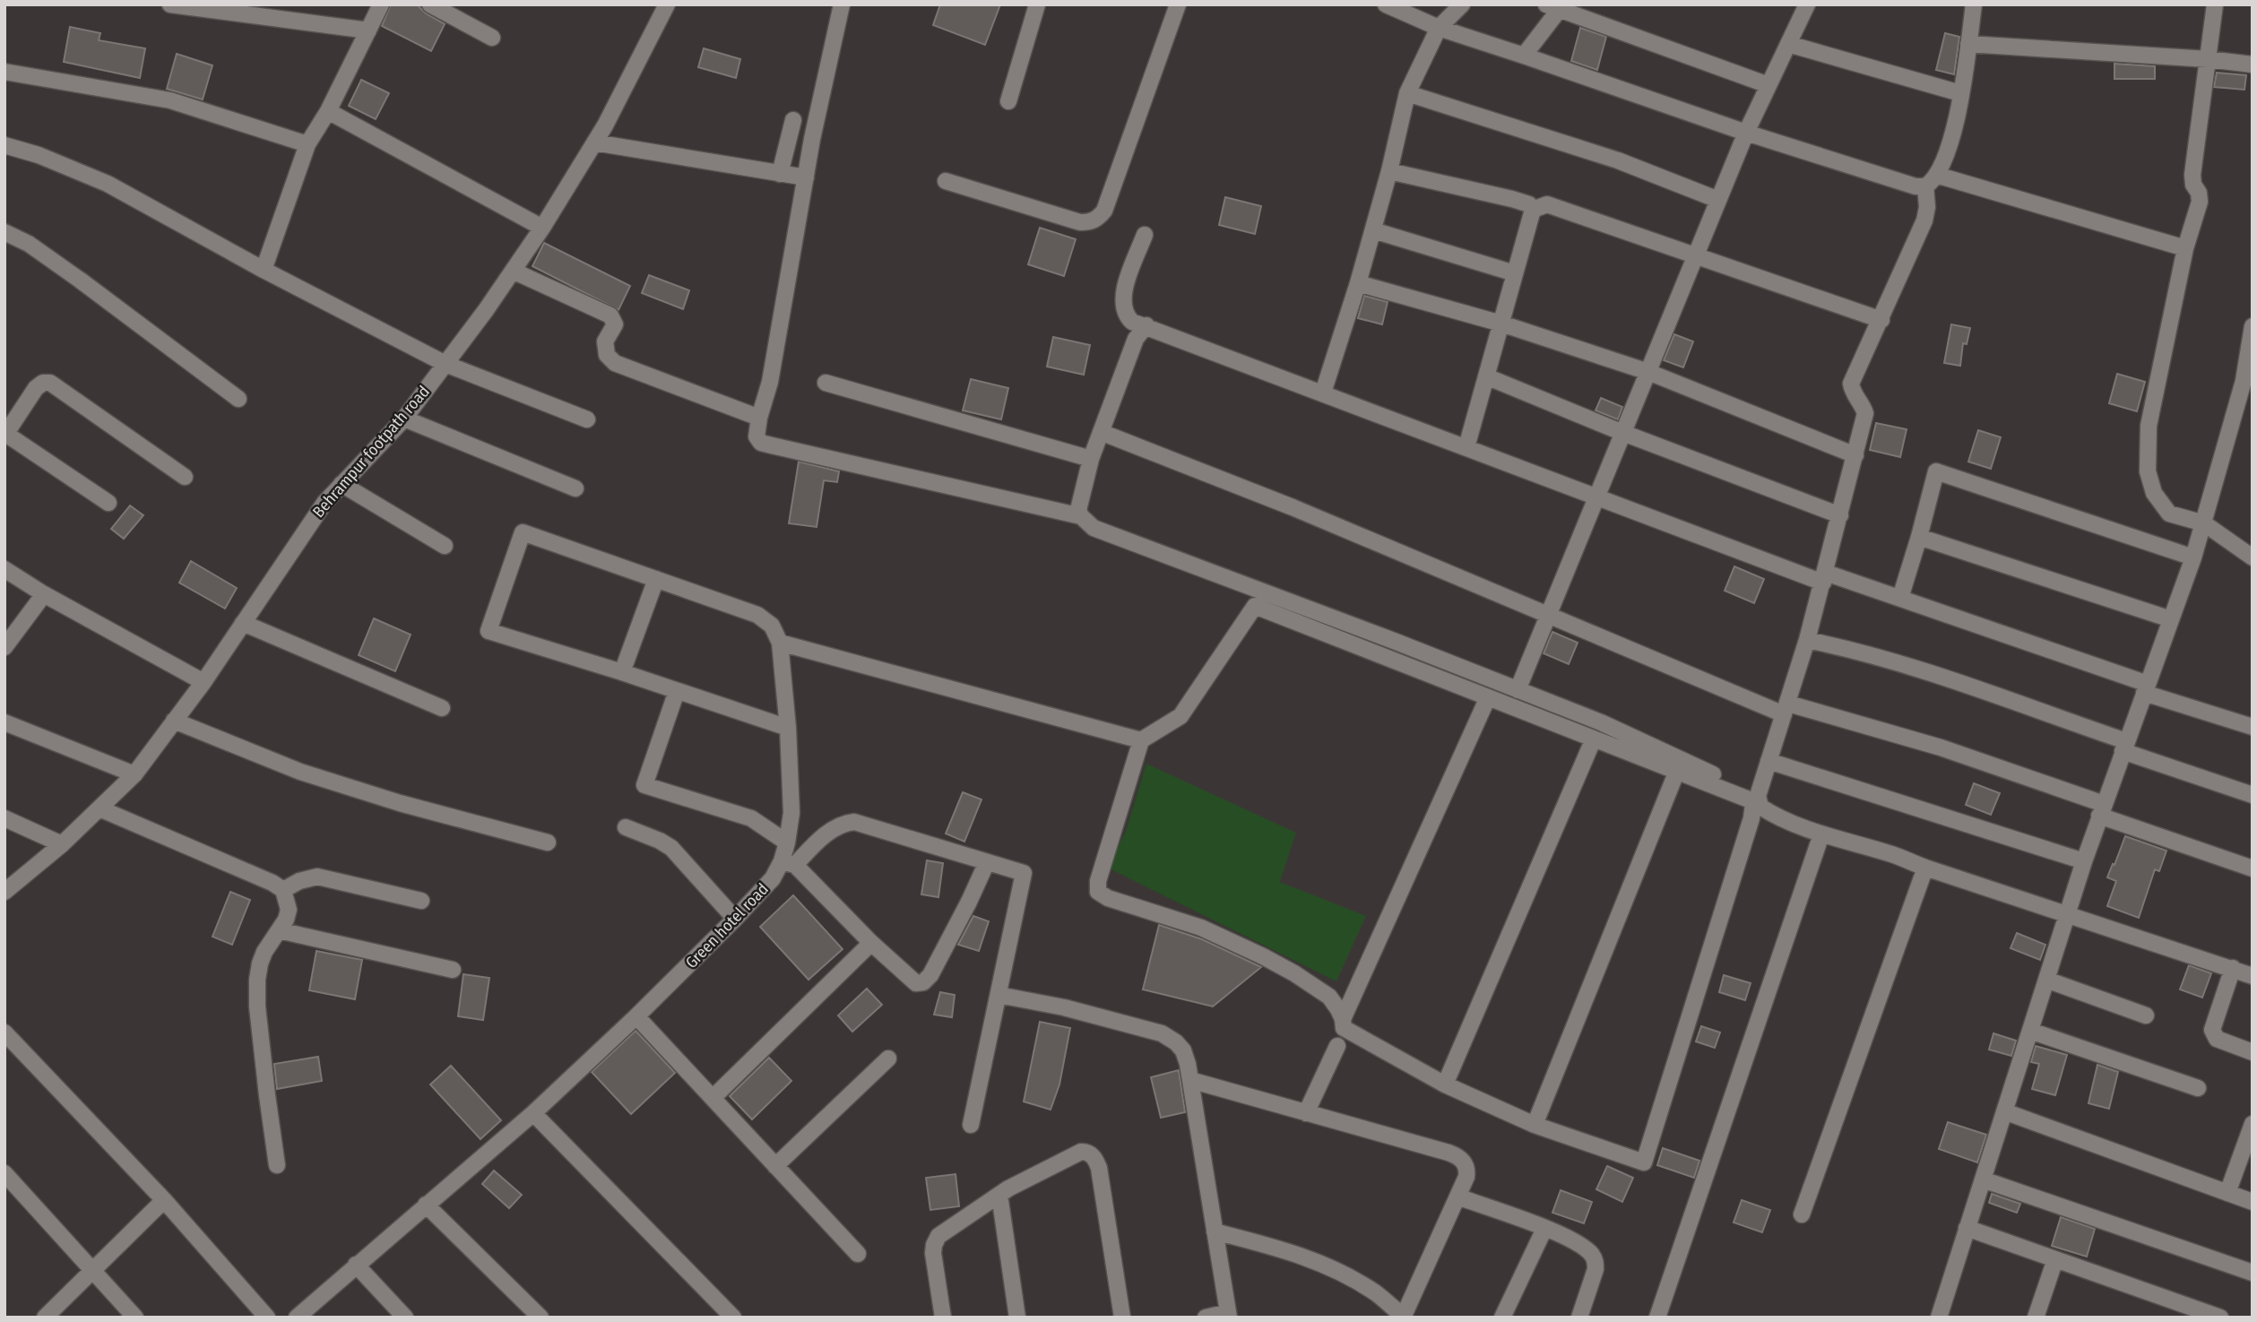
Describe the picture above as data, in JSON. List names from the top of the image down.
{
  "streets": {
    "street": ["Behrampur footpath road", "Green hotel road"]
  }
}
